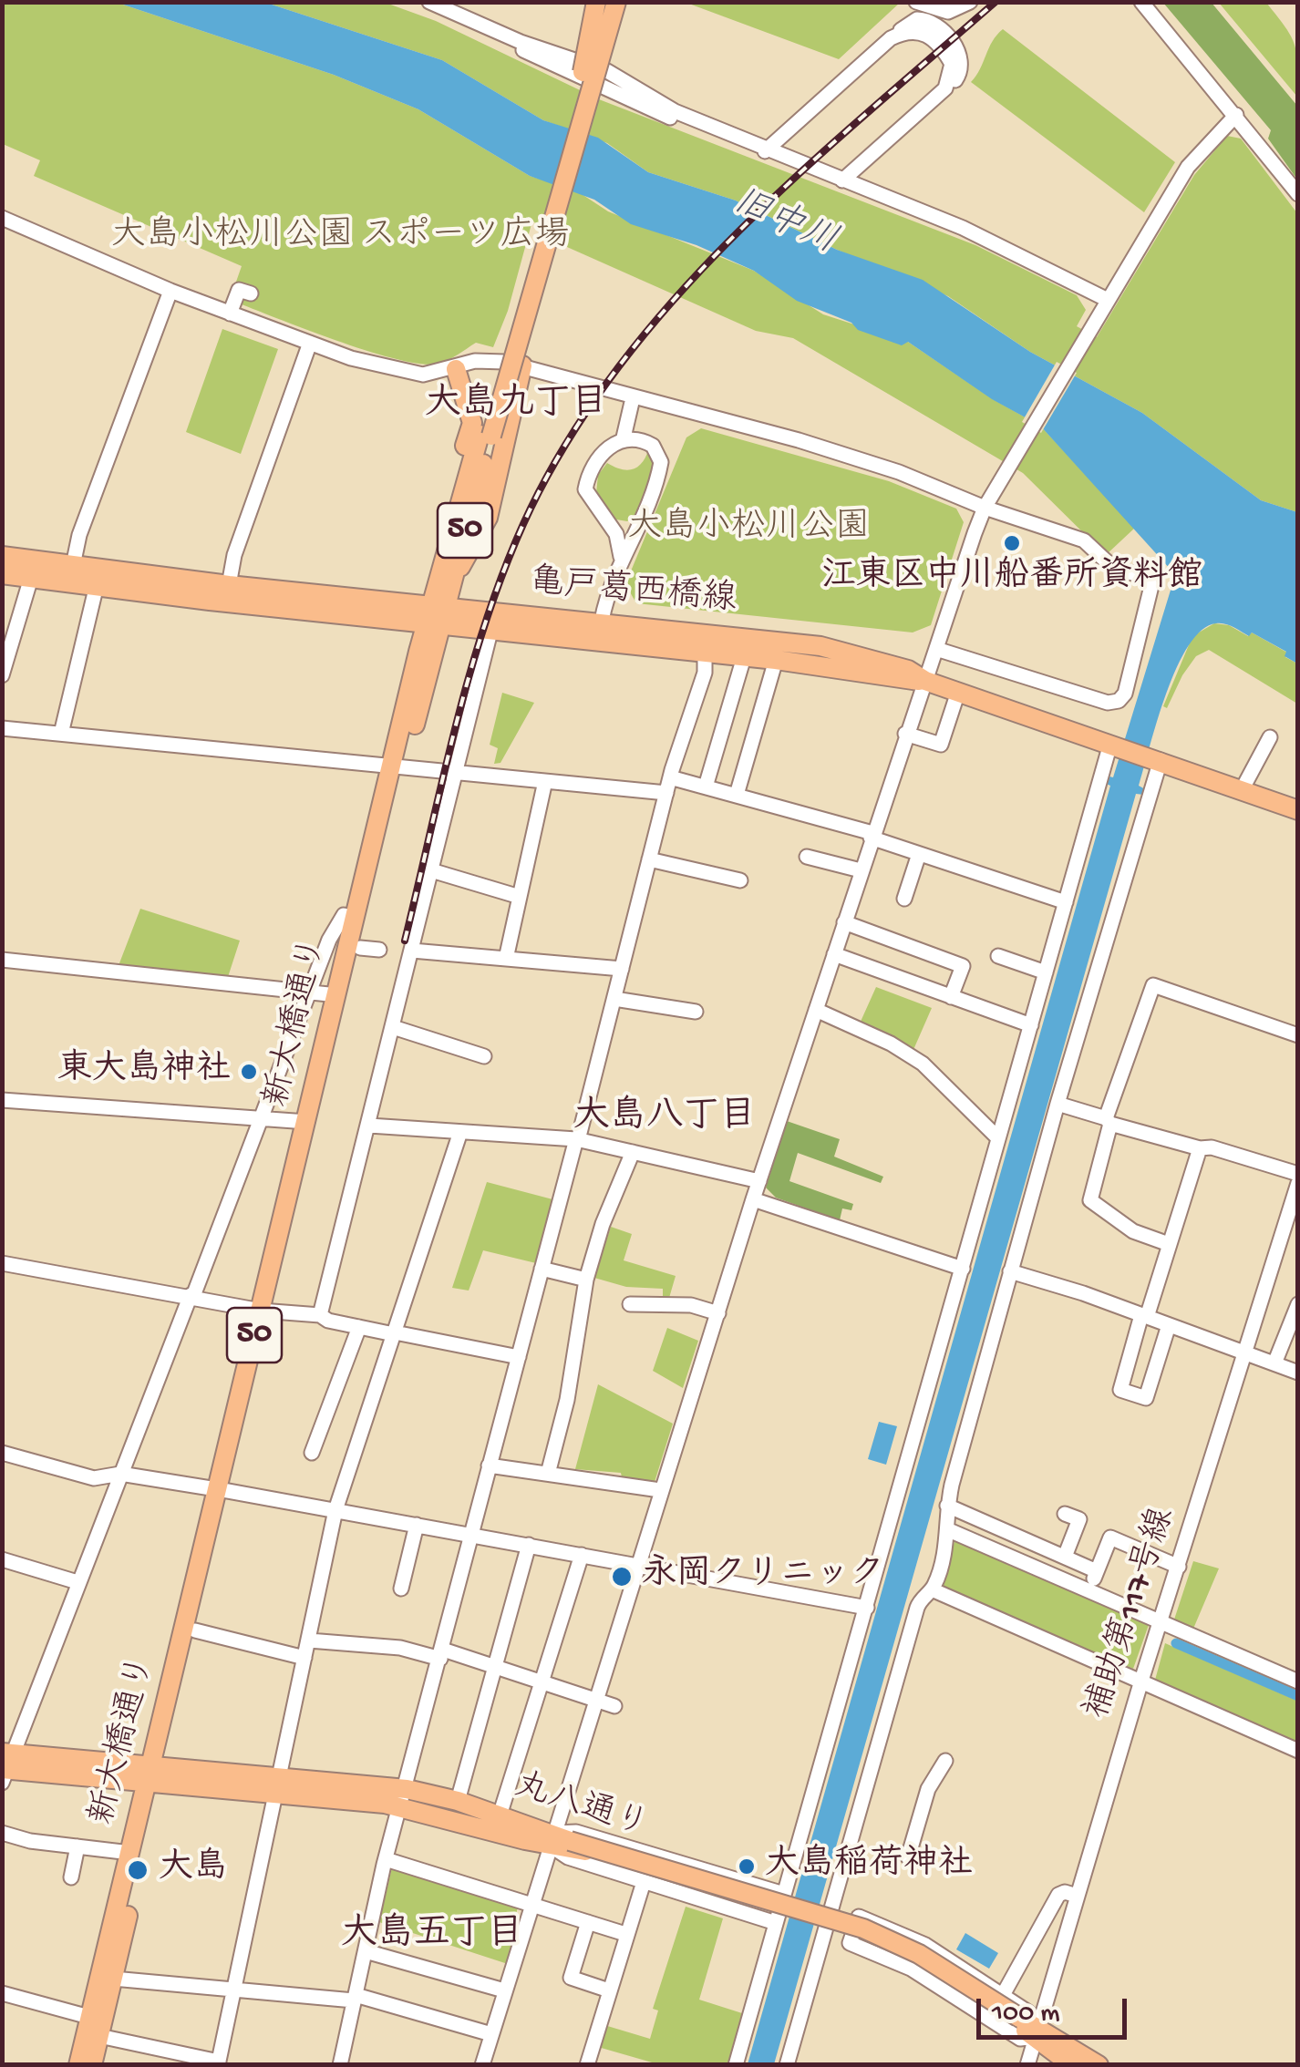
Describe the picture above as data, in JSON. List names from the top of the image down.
{
  "streets": {
    "main road": [
      "50",
      "亀戸葛西橋線",
      "新大橋通り",
      "丸八通り"
    ],
    "street": ["補助第117号線"]
  },
  "crossings": [
    ["亀戸葛西橋線", "新大橋通り"],
    ["新大橋通り", "丸八通り"],
    ["補助第117号線", "丸八通り"]
  ],
  "districts": ["大島九丁目", "大島八丁目", "大島五丁目"],
  "water": ["旧中川"],
  "parks": ["大島小松川公園 スポーツ広場", "大島小松川公園"],
  "places": [
    "江東区中川船番所資料館",
    "東大島神社",
    "永岡クリニック",
    "大島稲荷神社",
    "大島"
  ],
  "scale_bar": "100 m"
}
